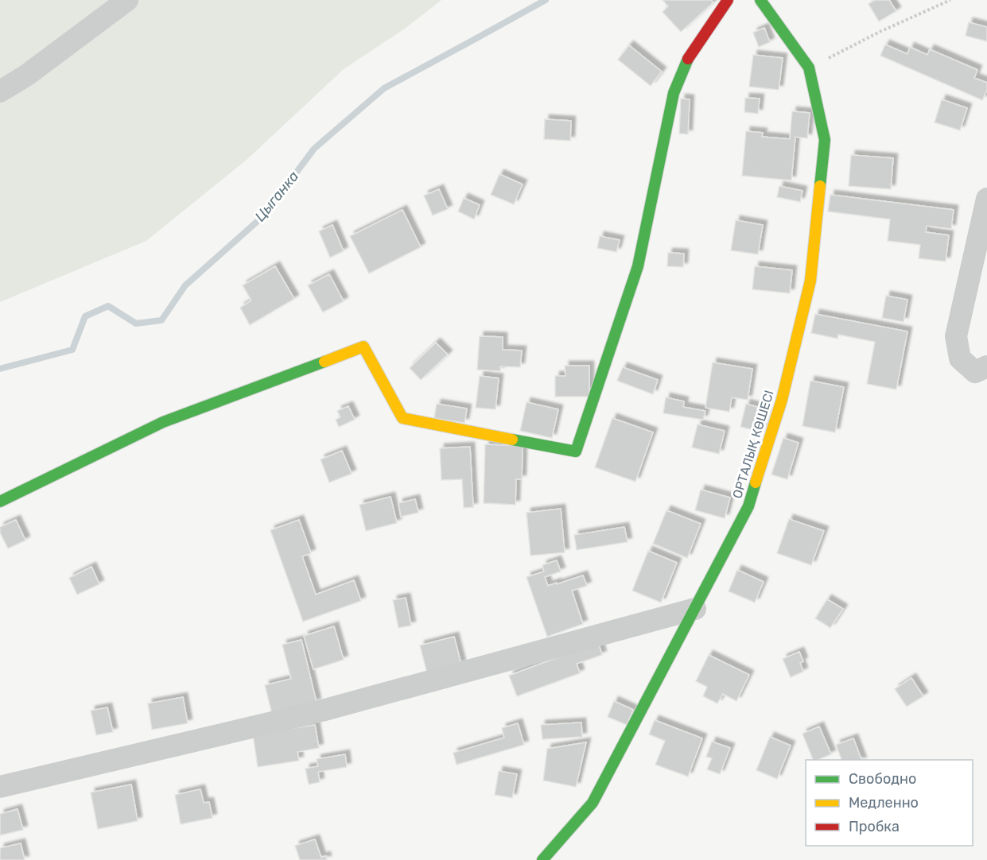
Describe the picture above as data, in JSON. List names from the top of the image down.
{
  "streets": {
    "street": ["ОРТАЛЫҚ КӨШЕСІ"]
  },
  "water": ["Цыганка"],
  "legend": ["Свободно", "Медленно", "Пробка"]
}
